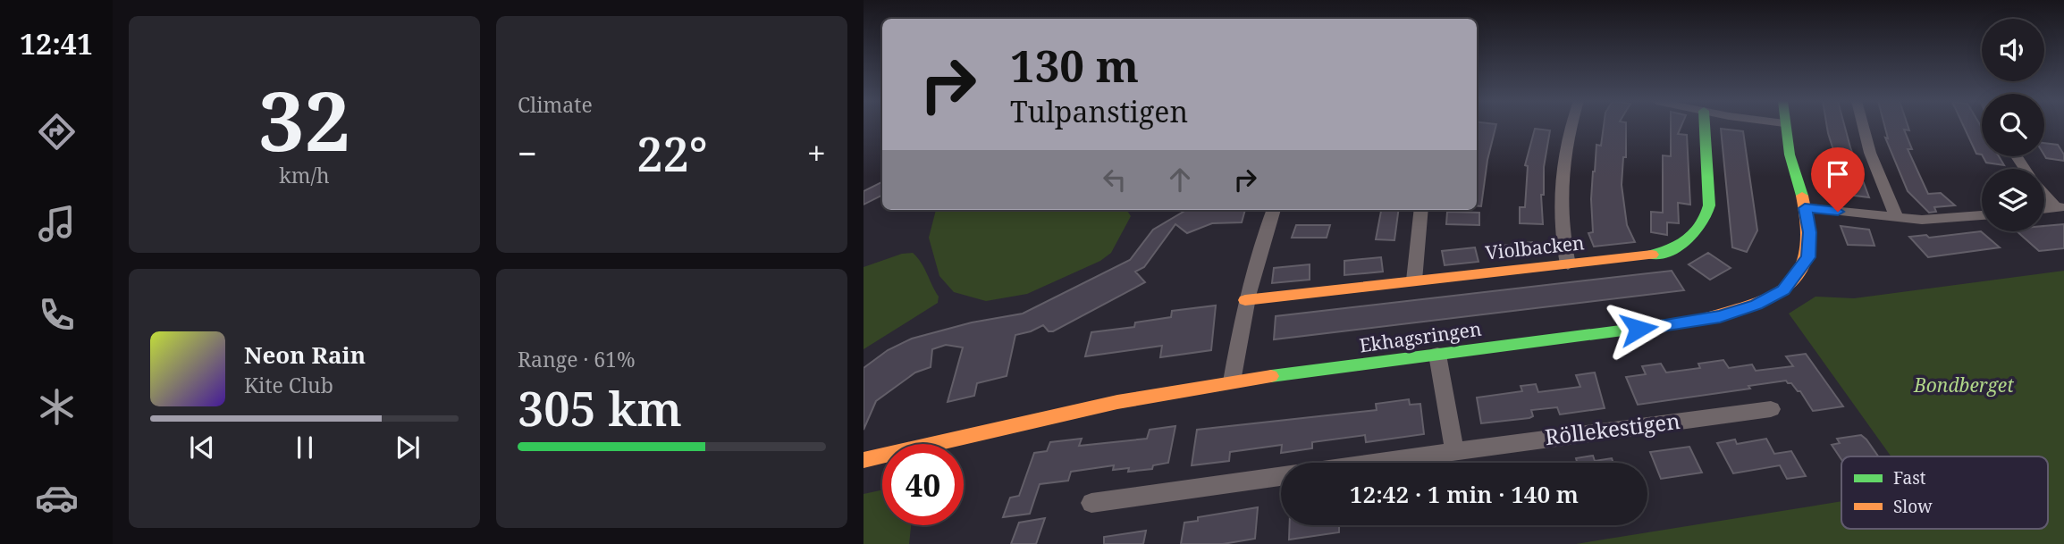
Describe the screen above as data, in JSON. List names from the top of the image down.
{
  "streets": {
    "street": ["Violbacken", "Ekhagsringen", "Röllekestigen"]
  },
  "parks": ["Bondberget"],
  "legend": ["Fast", "Slow"],
  "page": {
    "tabs": "12:41",
    "tile": [
      ["32", "km/h"],
      "Climate",
      ["Range · 61%", "305 km"]
    ],
    "turn": ["130 m", "Tulpanstigen"],
    "heat": ["−", "22°", "+"],
    "song": ["Neon Rain", "Kite Club"],
    "limit": "40",
    "trip": "12:42 · 1 min · 140 m"
  }
}
